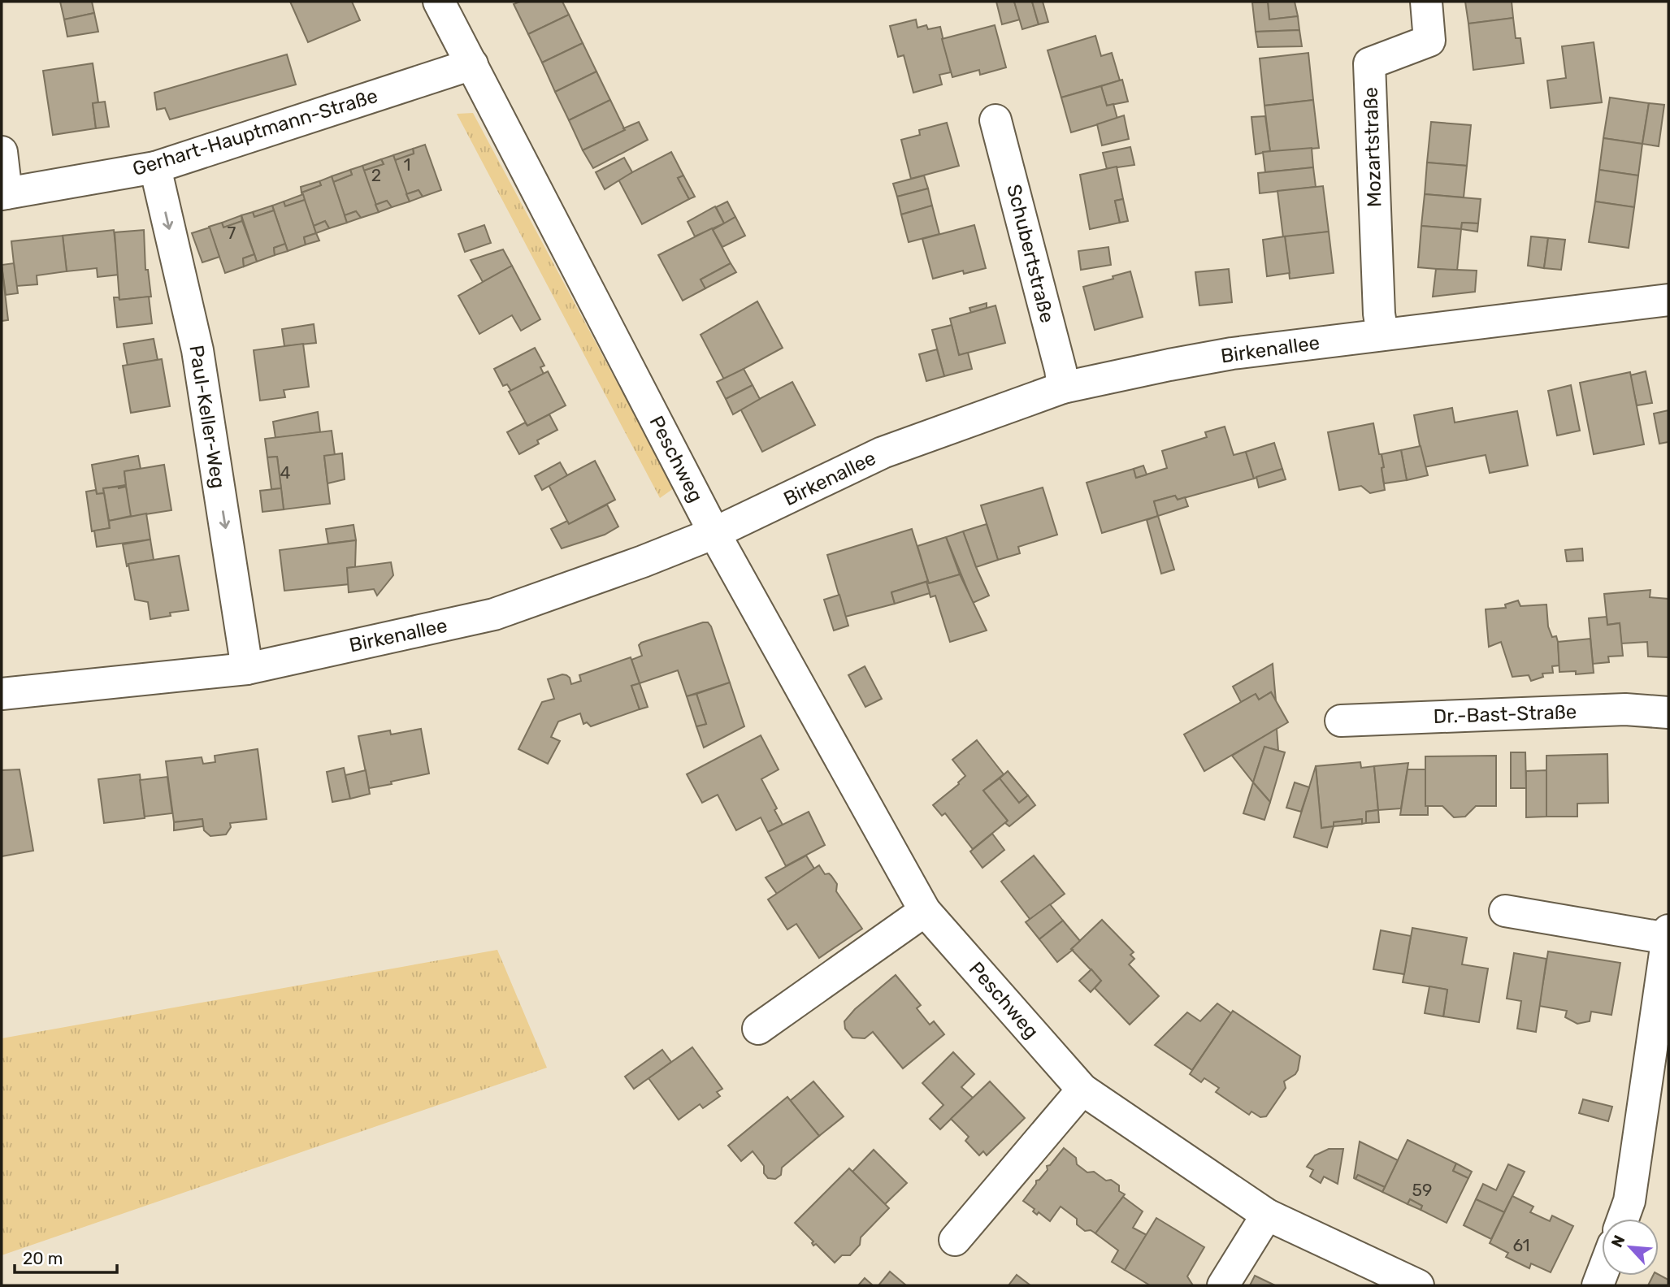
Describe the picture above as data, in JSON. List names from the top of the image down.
{
  "streets": {
    "street": [
      "Gerhart-Hauptmann-Straße",
      "Mozartstraße",
      "Schubertstraße",
      "Birkenallee",
      "Paul-Keller-Weg",
      "Peschweg",
      "Dr.-Bast-Straße"
    ]
  },
  "crossings": [
    ["Gerhart-Hauptmann-Straße", "Paul-Keller-Weg"],
    ["Gerhart-Hauptmann-Straße", "Peschweg"],
    ["Mozartstraße", "Birkenallee"],
    ["Schubertstraße", "Birkenallee"],
    ["Birkenallee", "Paul-Keller-Weg"],
    ["Birkenallee", "Peschweg"]
  ],
  "one_way": ["Paul-Keller-Weg"],
  "house_numbers": [
    "1",
    "2",
    "7",
    "4",
    "59",
    "61"
  ],
  "scale_bar": "20 m",
  "north": "top left"
}
